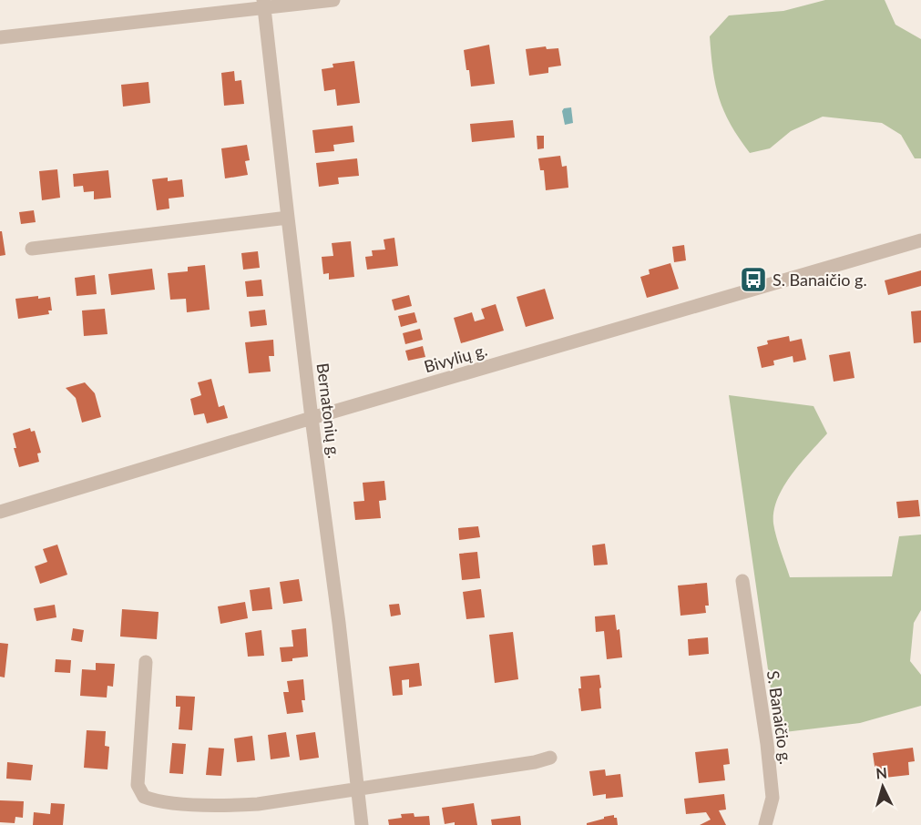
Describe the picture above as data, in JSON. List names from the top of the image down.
{
  "streets": {
    "street": ["Bivylių g.", "Bernatonių g.", "S. Banaičio g."]
  },
  "crossings": [
    ["Bivylių g.", "Bernatonių g."]
  ],
  "places": {
    "bus stop": ["S. Banaičio g."]
  },
  "north": "top"
}
